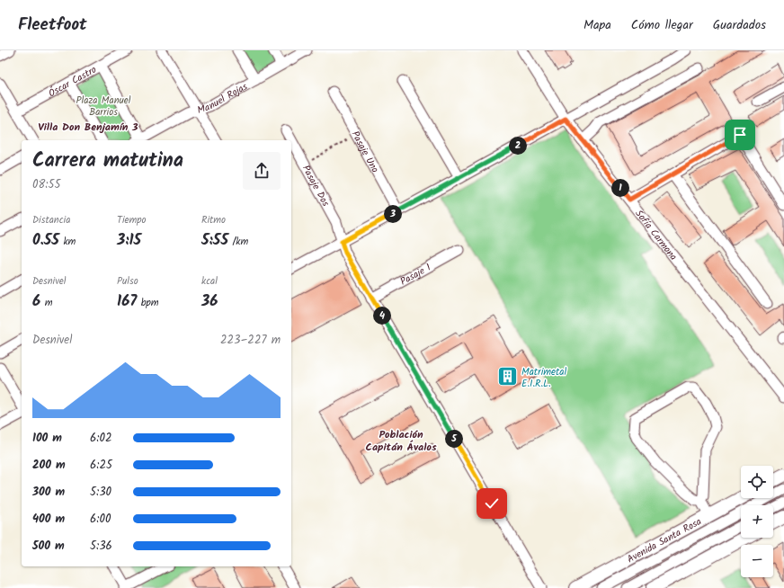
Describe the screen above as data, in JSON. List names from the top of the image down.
{
  "streets": {
    "main road": ["Avenida Santa Rosa"],
    "street": [
      "Óscar Castro",
      "Manuel Rojas",
      "Pasaje Uno",
      "Pasaje Dos",
      "Sofía Carmona",
      "Pasaje 1"
    ]
  },
  "crossings": [
    ["Pasaje Dos", "Pasaje 1"]
  ],
  "districts": ["Villa Don Benjamín 3", "Población Capitán Ávalos"],
  "parks": ["Plaza Manuel Barrios"],
  "places": {
    "building": ["Matrimetal E.I.R.L."]
  },
  "page": {
    "header": "Fleetfoot",
    "nav": ["Mapa", "Cómo llegar", "Guardados"],
    "pins": [
      "2",
      "1",
      "3",
      "4",
      "5"
    ],
    "heading": ["Carrera matutina", "08:55"],
    "stats": [
      ["Distancia", "0.55 km"],
      ["Tiempo", "3:15"],
      ["Ritmo", "5:55 /km"],
      ["Desnivel", "6 m"],
      ["Pulso", "167 bpm"],
      ["kcal", "36"]
    ],
    "chart": ["Desnivel", "223–227 m"],
    "list": [
      {
        "name": "100 m",
        "note": "6:02"
      },
      {
        "name": "200 m",
        "note": "6:25"
      },
      {
        "name": "300 m",
        "note": "5:30"
      },
      {
        "name": "400 m",
        "note": "6:00"
      },
      {
        "name": "500 m",
        "note": "5:36"
      }
    ],
    "map_buttons": ["+", "−"]
  }
}
